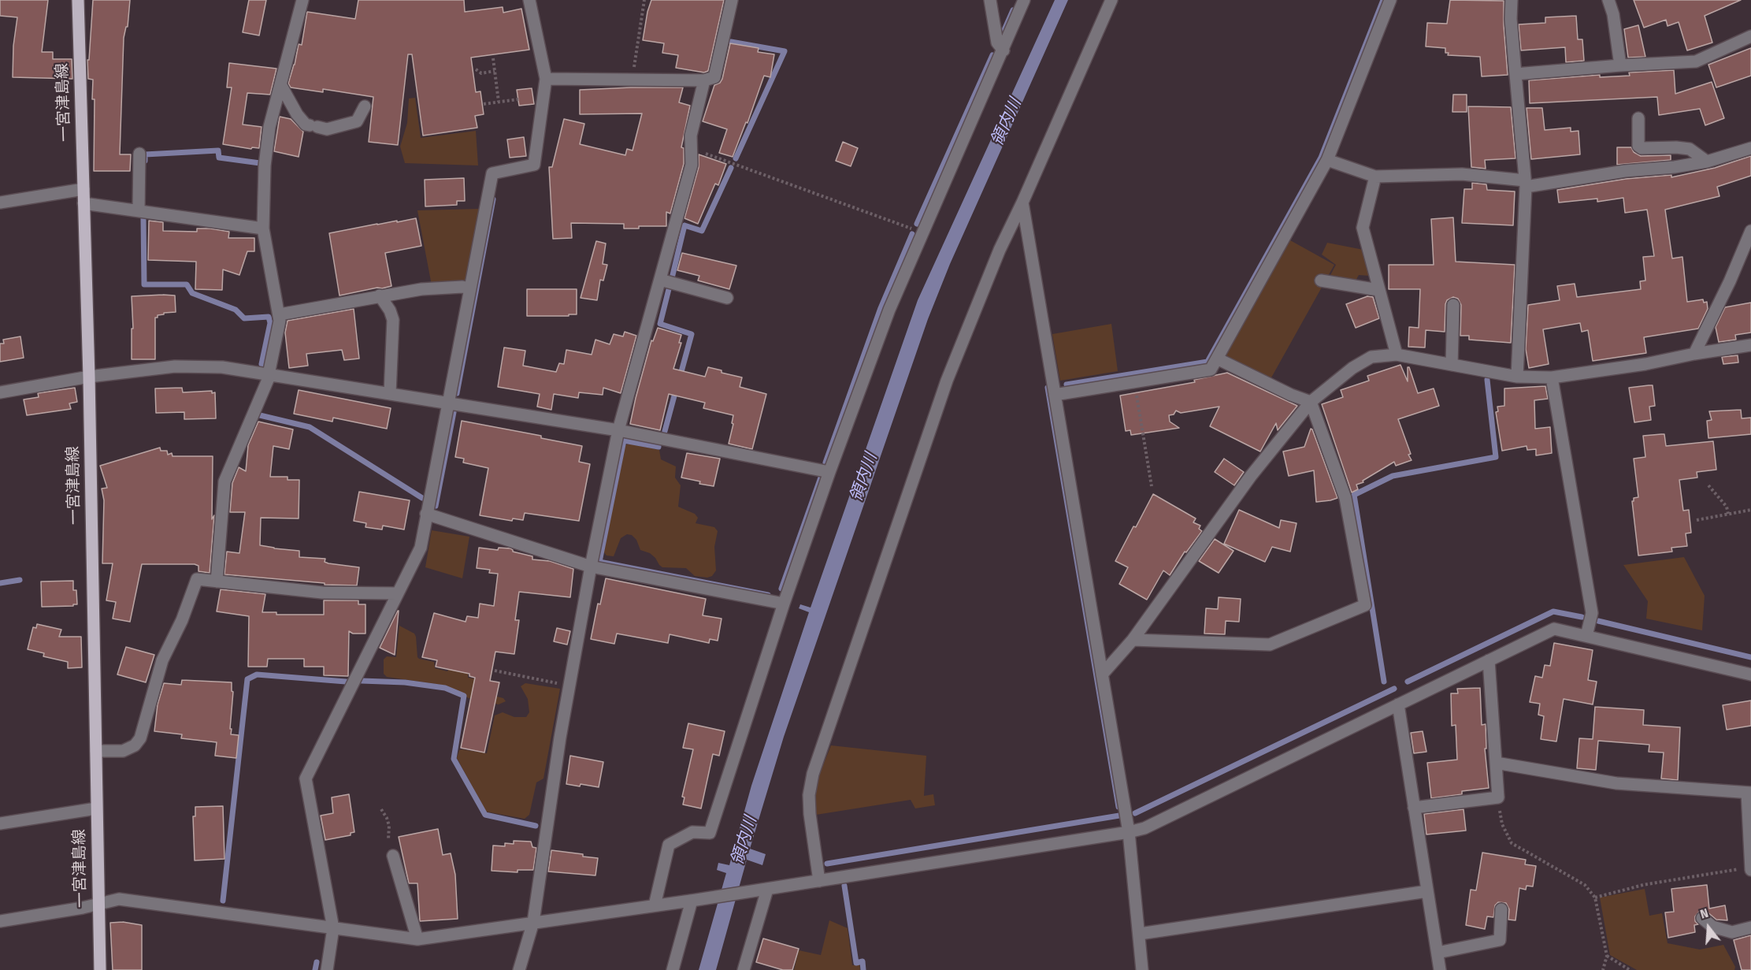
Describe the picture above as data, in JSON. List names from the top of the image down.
{
  "streets": {
    "main road": ["一宮津島線"]
  },
  "water": ["領内川"],
  "north": "top"
}
